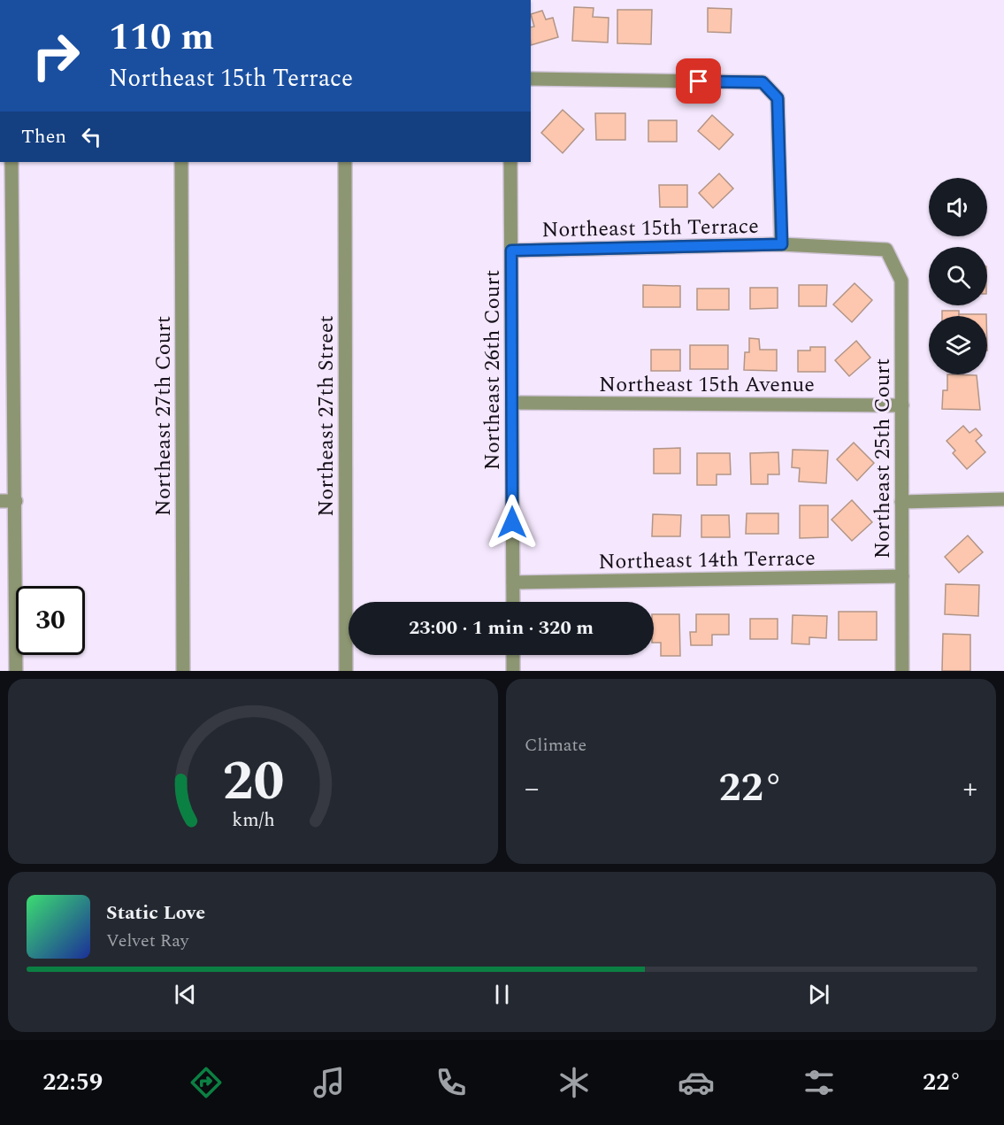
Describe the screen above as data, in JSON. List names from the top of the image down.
{
  "streets": {
    "street": [
      "Northeast 15th Terrace",
      "Northeast 26th Court",
      "Northeast 15th Avenue",
      "Northeast 27th Court",
      "Northeast 27th Street",
      "Northeast 25th Court",
      "Northeast 14th Terrace"
    ]
  },
  "crossings": [
    ["Northeast 15th Terrace", "Northeast 26th Court"],
    ["Northeast 15th Terrace", "Northeast 25th Court"],
    ["Northeast 26th Court", "Northeast 15th Avenue"],
    ["Northeast 26th Court", "Northeast 14th Terrace"],
    ["Northeast 15th Avenue", "Northeast 25th Court"],
    ["Northeast 25th Court", "Northeast 14th Terrace"]
  ],
  "page": {
    "turn": ["110 m", "Northeast 15th Terrace"],
    "then": "Then",
    "limit": "30",
    "trip": "23:00 · 1 min · 320 m",
    "tile": "Climate",
    "heat": ["−", "22°", "+"],
    "song": ["Static Love", "Velvet Ray"],
    "tabs": ["22:59", "22°"],
    "gauge": ["20", "km/h"]
  }
}
